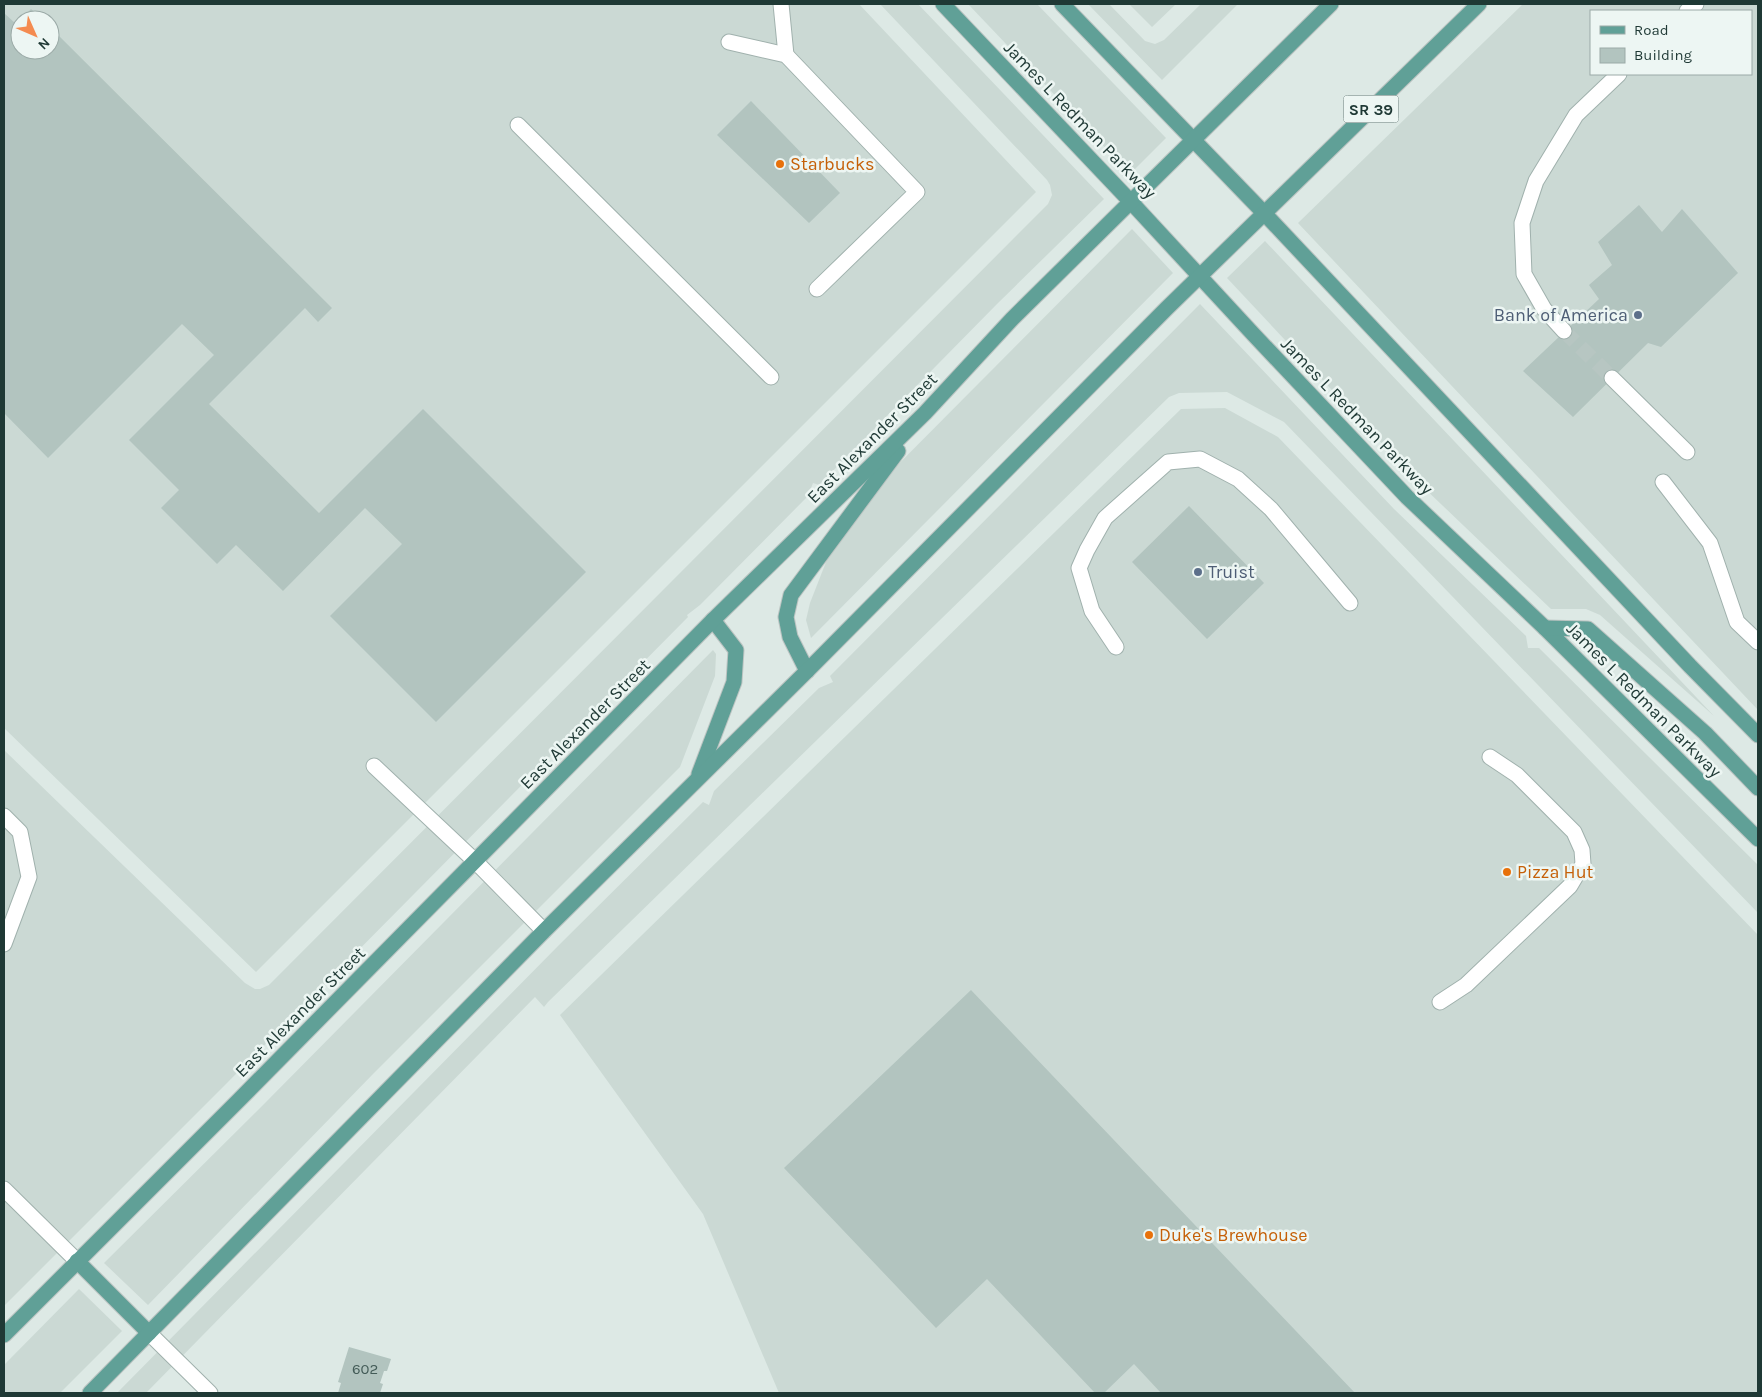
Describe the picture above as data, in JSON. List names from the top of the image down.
{
  "streets": {
    "main road": ["SR 39", "James L Redman Parkway", "East Alexander Street"]
  },
  "crossings": [
    ["SR 39", "James L Redman Parkway"],
    ["James L Redman Parkway", "East Alexander Street"]
  ],
  "places": [
    "Starbucks",
    "Bank of America",
    "Truist",
    "Pizza Hut",
    "Duke's Brewhouse"
  ],
  "house_numbers": ["602"],
  "legend": ["Road", "Building"],
  "north": "bottom right"
}
